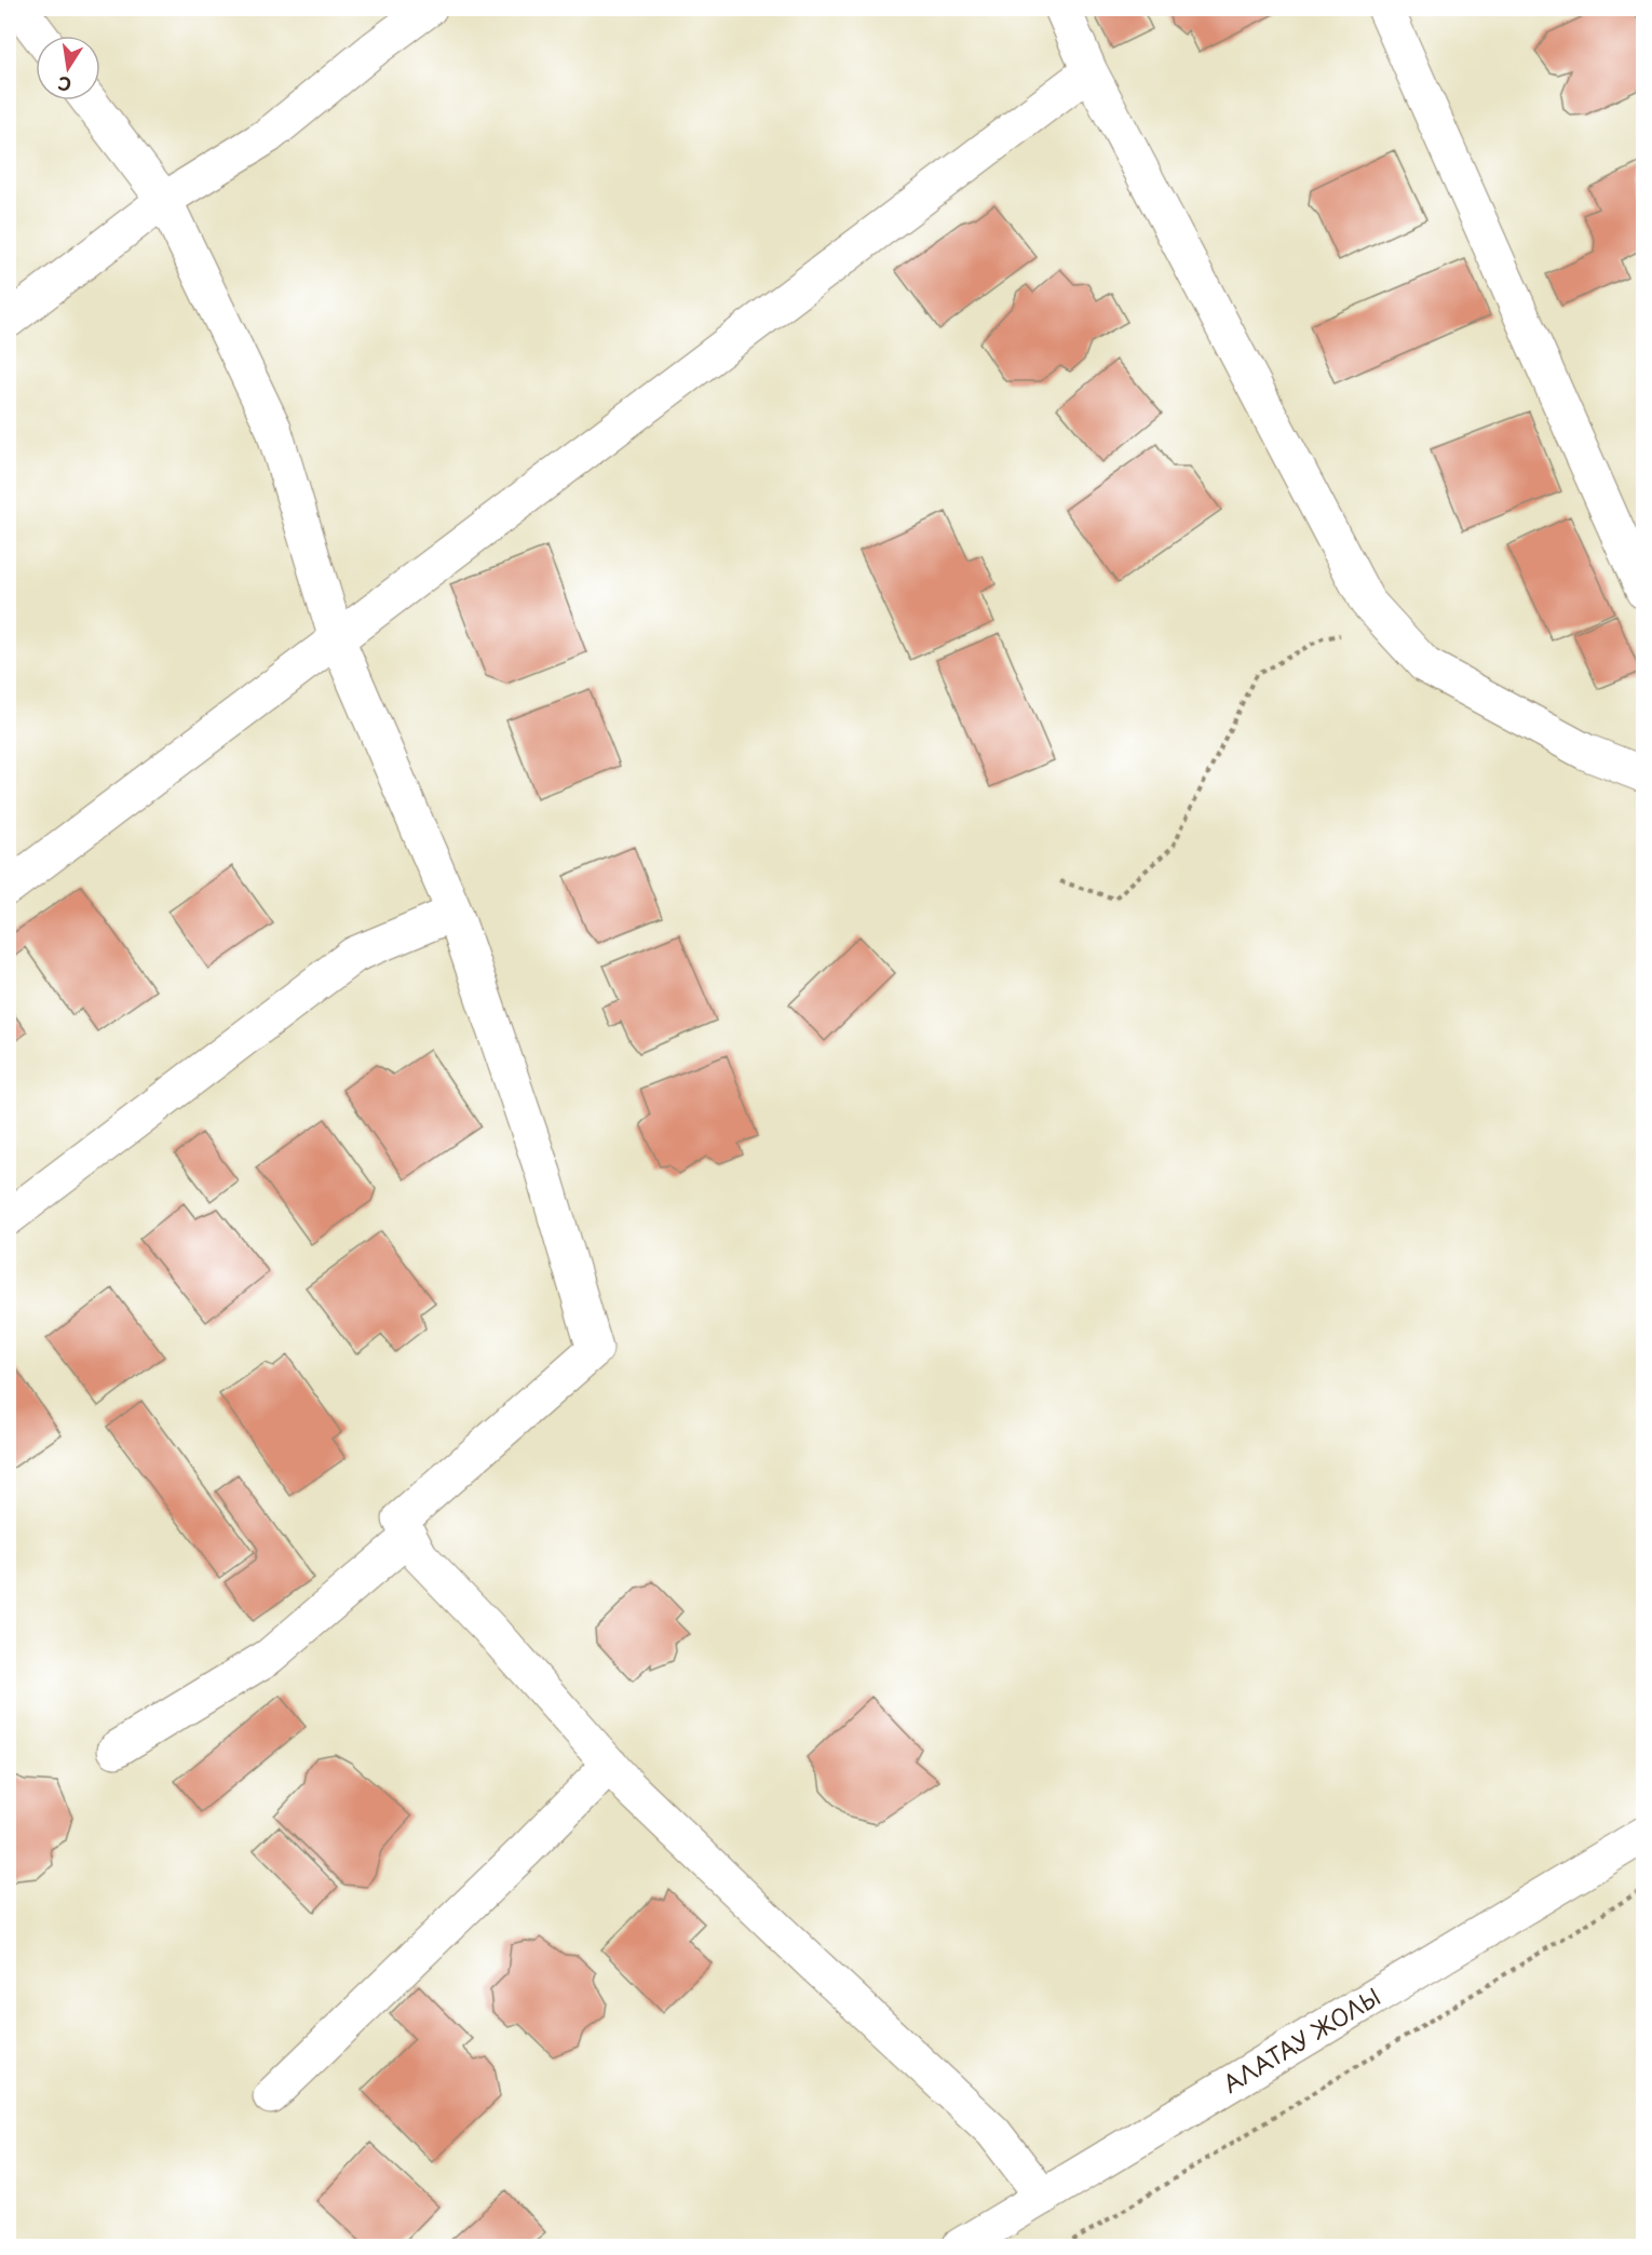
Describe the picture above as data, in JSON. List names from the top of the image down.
{
  "streets": {
    "street": ["АЛАТАУ ЖОЛЫ"]
  },
  "north": "bottom"
}
